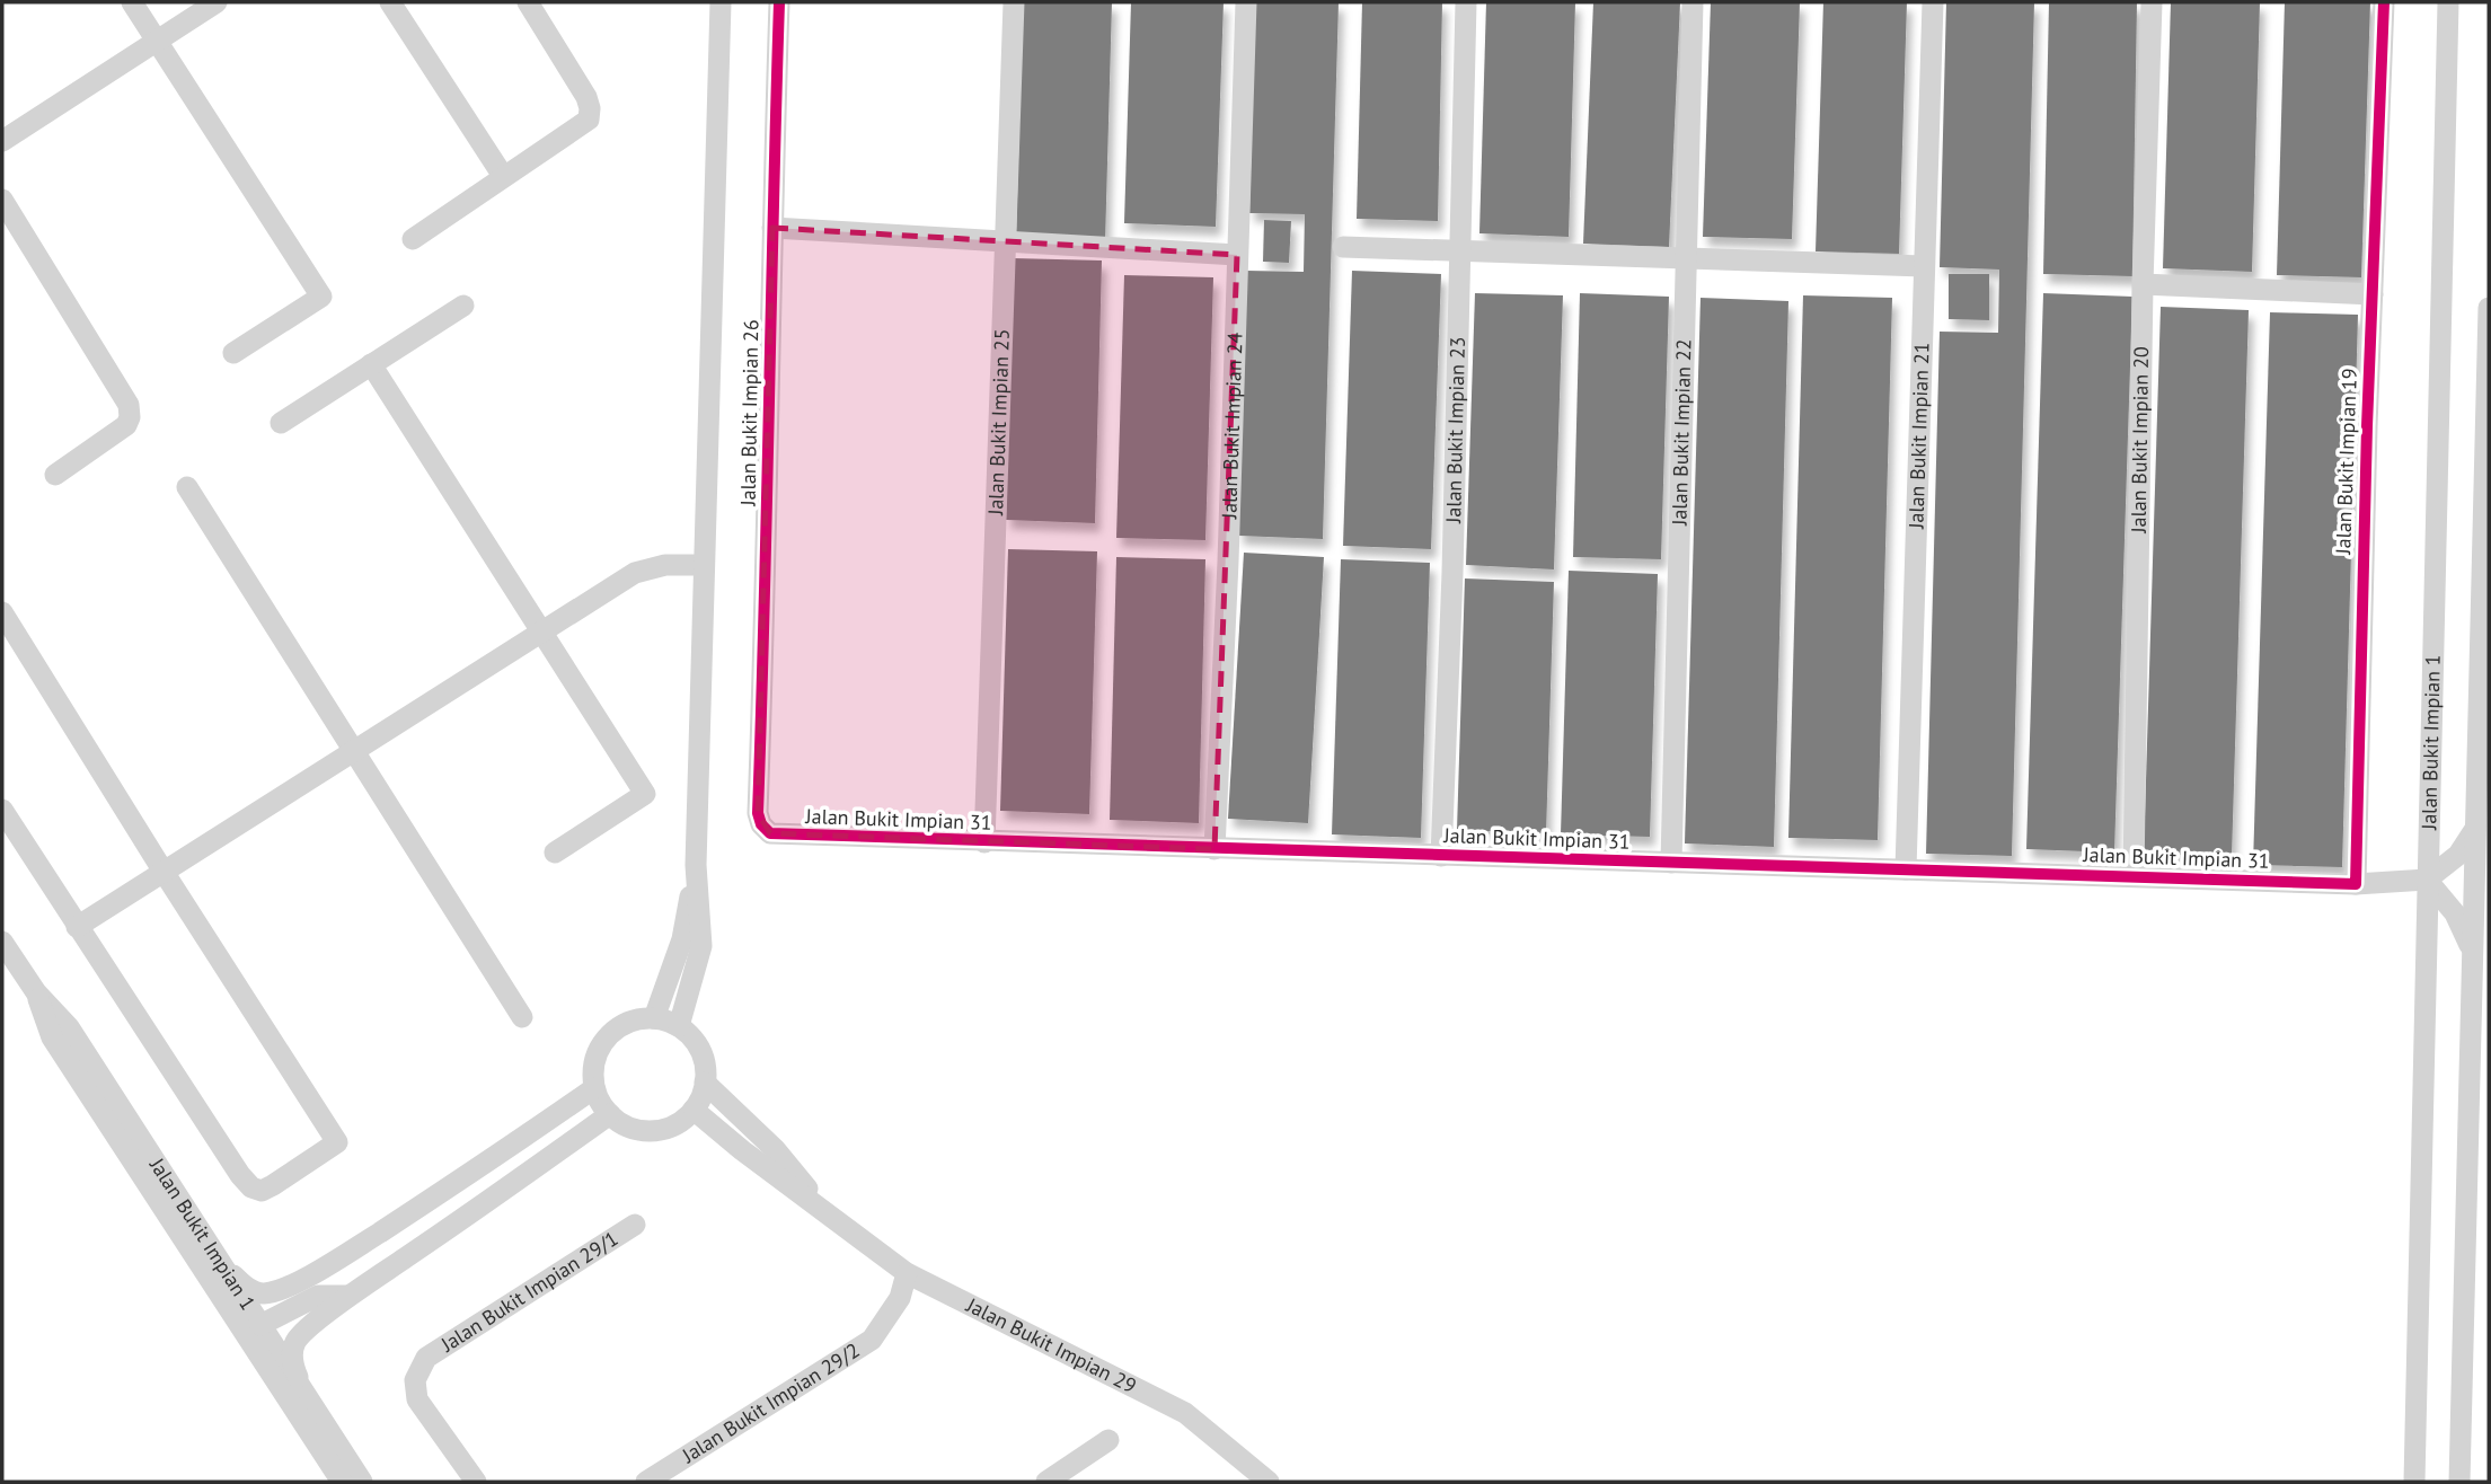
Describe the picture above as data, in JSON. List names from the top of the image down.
{
  "streets": {
    "street": [
      "Jalan Bukit Impian 26",
      "Jalan Bukit Impian 25",
      "Jalan Bukit Impian 24",
      "Jalan Bukit Impian 23",
      "Jalan Bukit Impian 22",
      "Jalan Bukit Impian 21",
      "Jalan Bukit Impian 20",
      "Jalan Bukit Impian 19",
      "Jalan Bukit Impian 1",
      "Jalan Bukit Impian 31",
      "Jalan Bukit Impian 29/1",
      "Jalan Bukit Impian 29",
      "Jalan Bukit Impian 29/2"
    ]
  },
  "crossings": [
    ["Jalan Bukit Impian 26", "Jalan Bukit Impian 31"],
    ["Jalan Bukit Impian 25", "Jalan Bukit Impian 31"],
    ["Jalan Bukit Impian 24", "Jalan Bukit Impian 31"],
    ["Jalan Bukit Impian 23", "Jalan Bukit Impian 31"],
    ["Jalan Bukit Impian 22", "Jalan Bukit Impian 31"],
    ["Jalan Bukit Impian 21", "Jalan Bukit Impian 31"],
    ["Jalan Bukit Impian 20", "Jalan Bukit Impian 31"],
    ["Jalan Bukit Impian 19", "Jalan Bukit Impian 31"],
    ["Jalan Bukit Impian 29", "Jalan Bukit Impian 29/2"]
  ]
}
